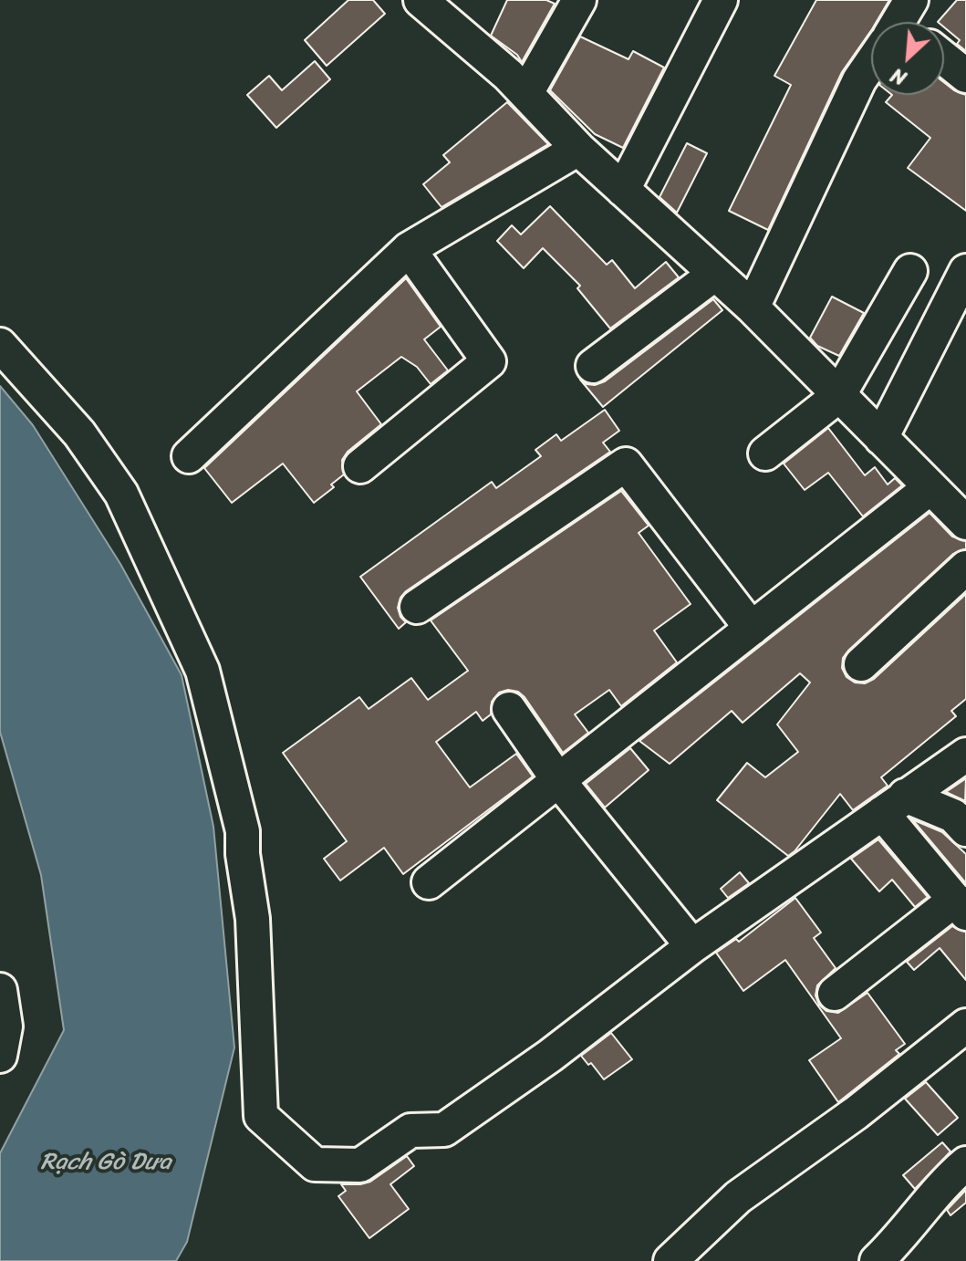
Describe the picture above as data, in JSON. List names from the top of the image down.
{
  "water": ["Rạch Gò Dưa"],
  "north": "bottom left"
}
